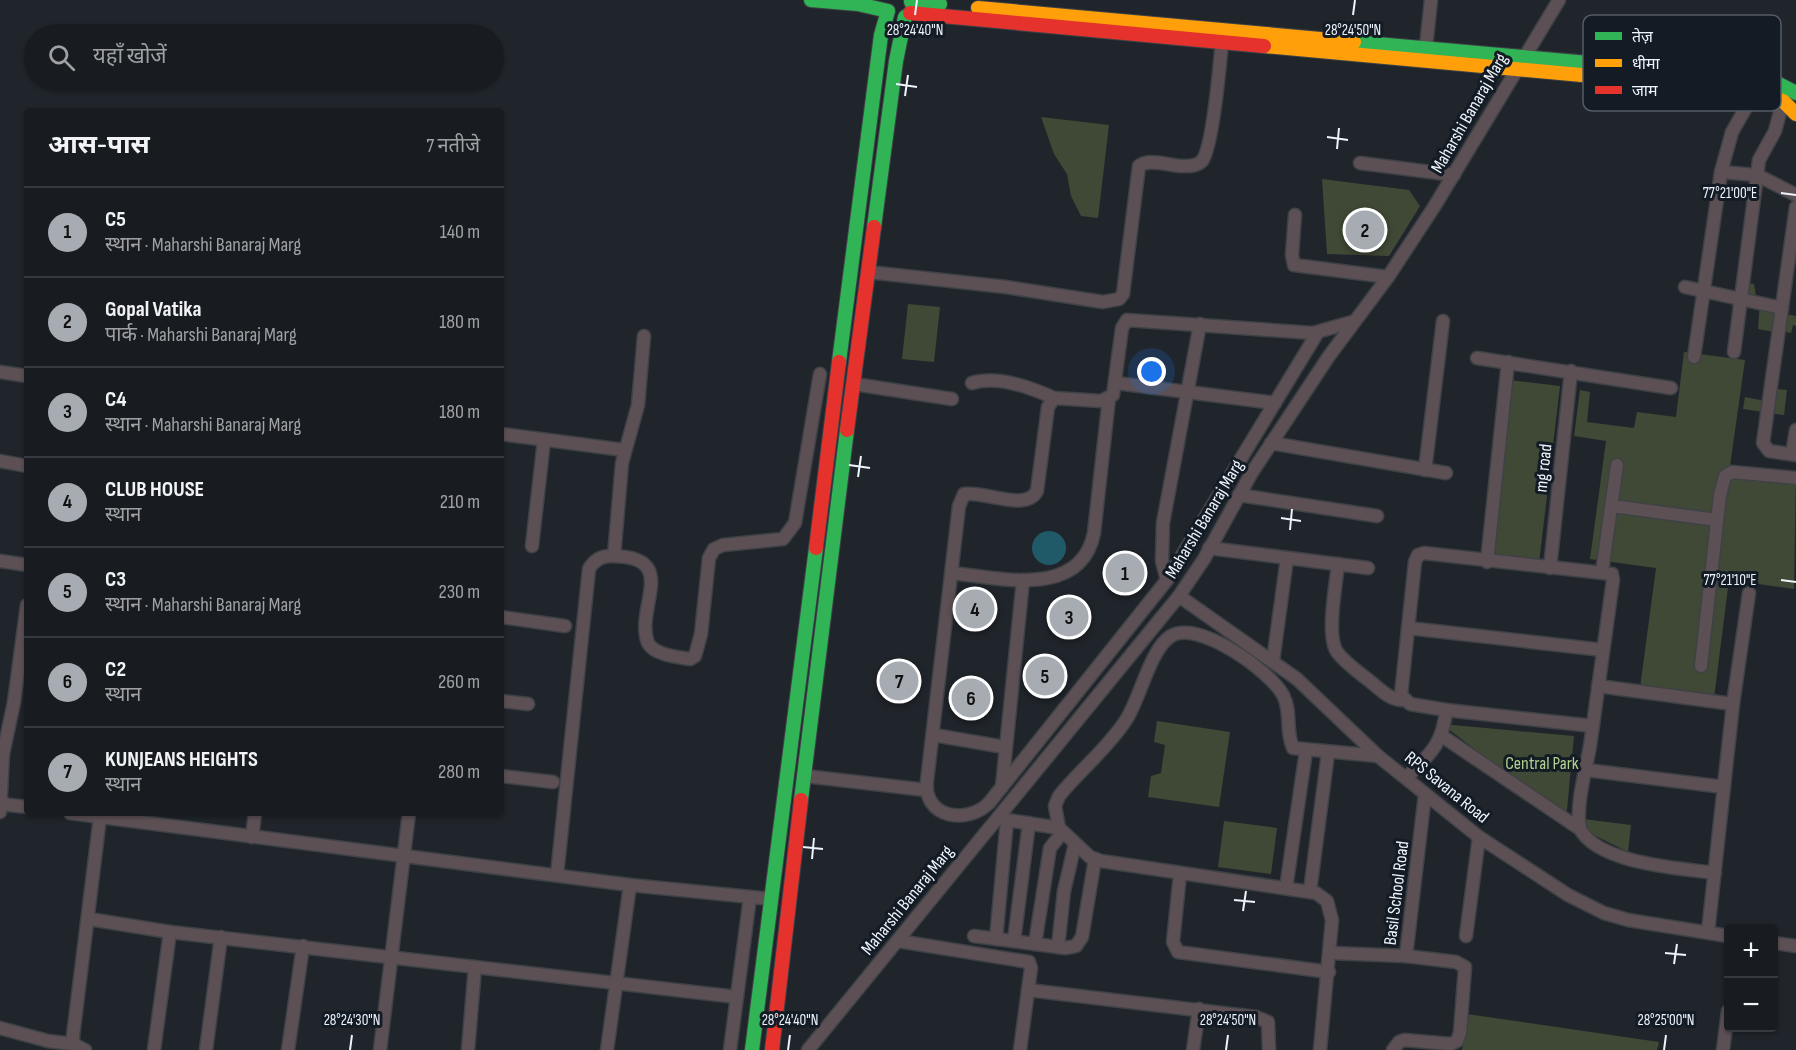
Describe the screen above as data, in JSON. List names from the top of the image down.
{
  "streets": {
    "street": [
      "Maharshi Banaraj Marg",
      "mg road",
      "RPS Savana Road",
      "Basil School Road"
    ]
  },
  "crossings": [
    ["Maharshi Banaraj Marg", "RPS Savana Road"],
    ["RPS Savana Road", "Basil School Road"]
  ],
  "parks": ["Central Park"],
  "legend": ["तेज़", "धीमा", "जाम"],
  "page": {
    "search": "यहाँ खोजें",
    "heading": ["आस-पास", "7 नतीजे"],
    "list": [
      {
        "mark": "1",
        "name": "C5",
        "note": "स्थान · Maharshi Banaraj Marg",
        "value": "140 m"
      },
      {
        "mark": "2",
        "name": "Gopal Vatika",
        "note": "पार्क · Maharshi Banaraj Marg",
        "value": "180 m"
      },
      {
        "mark": "3",
        "name": "C4",
        "note": "स्थान · Maharshi Banaraj Marg",
        "value": "180 m"
      },
      {
        "mark": "4",
        "name": "CLUB HOUSE",
        "note": "स्थान",
        "value": "210 m"
      },
      {
        "mark": "5",
        "name": "C3",
        "note": "स्थान · Maharshi Banaraj Marg",
        "value": "230 m"
      },
      {
        "mark": "6",
        "name": "C2",
        "note": "स्थान",
        "value": "260 m"
      },
      {
        "mark": "7",
        "name": "KUNJEANS HEIGHTS",
        "note": "स्थान",
        "value": "280 m"
      }
    ],
    "pins": [
      "2",
      "1",
      "4",
      "3",
      "5",
      "7",
      "6"
    ],
    "map_buttons": ["+", "−"]
  },
  "coordinates": [
    "28°24'40\"N",
    "28°24'50\"N",
    "77°21'00\"E",
    "77°21'10\"E",
    "28°24'30\"N",
    "28°25'00\"N"
  ]
}
